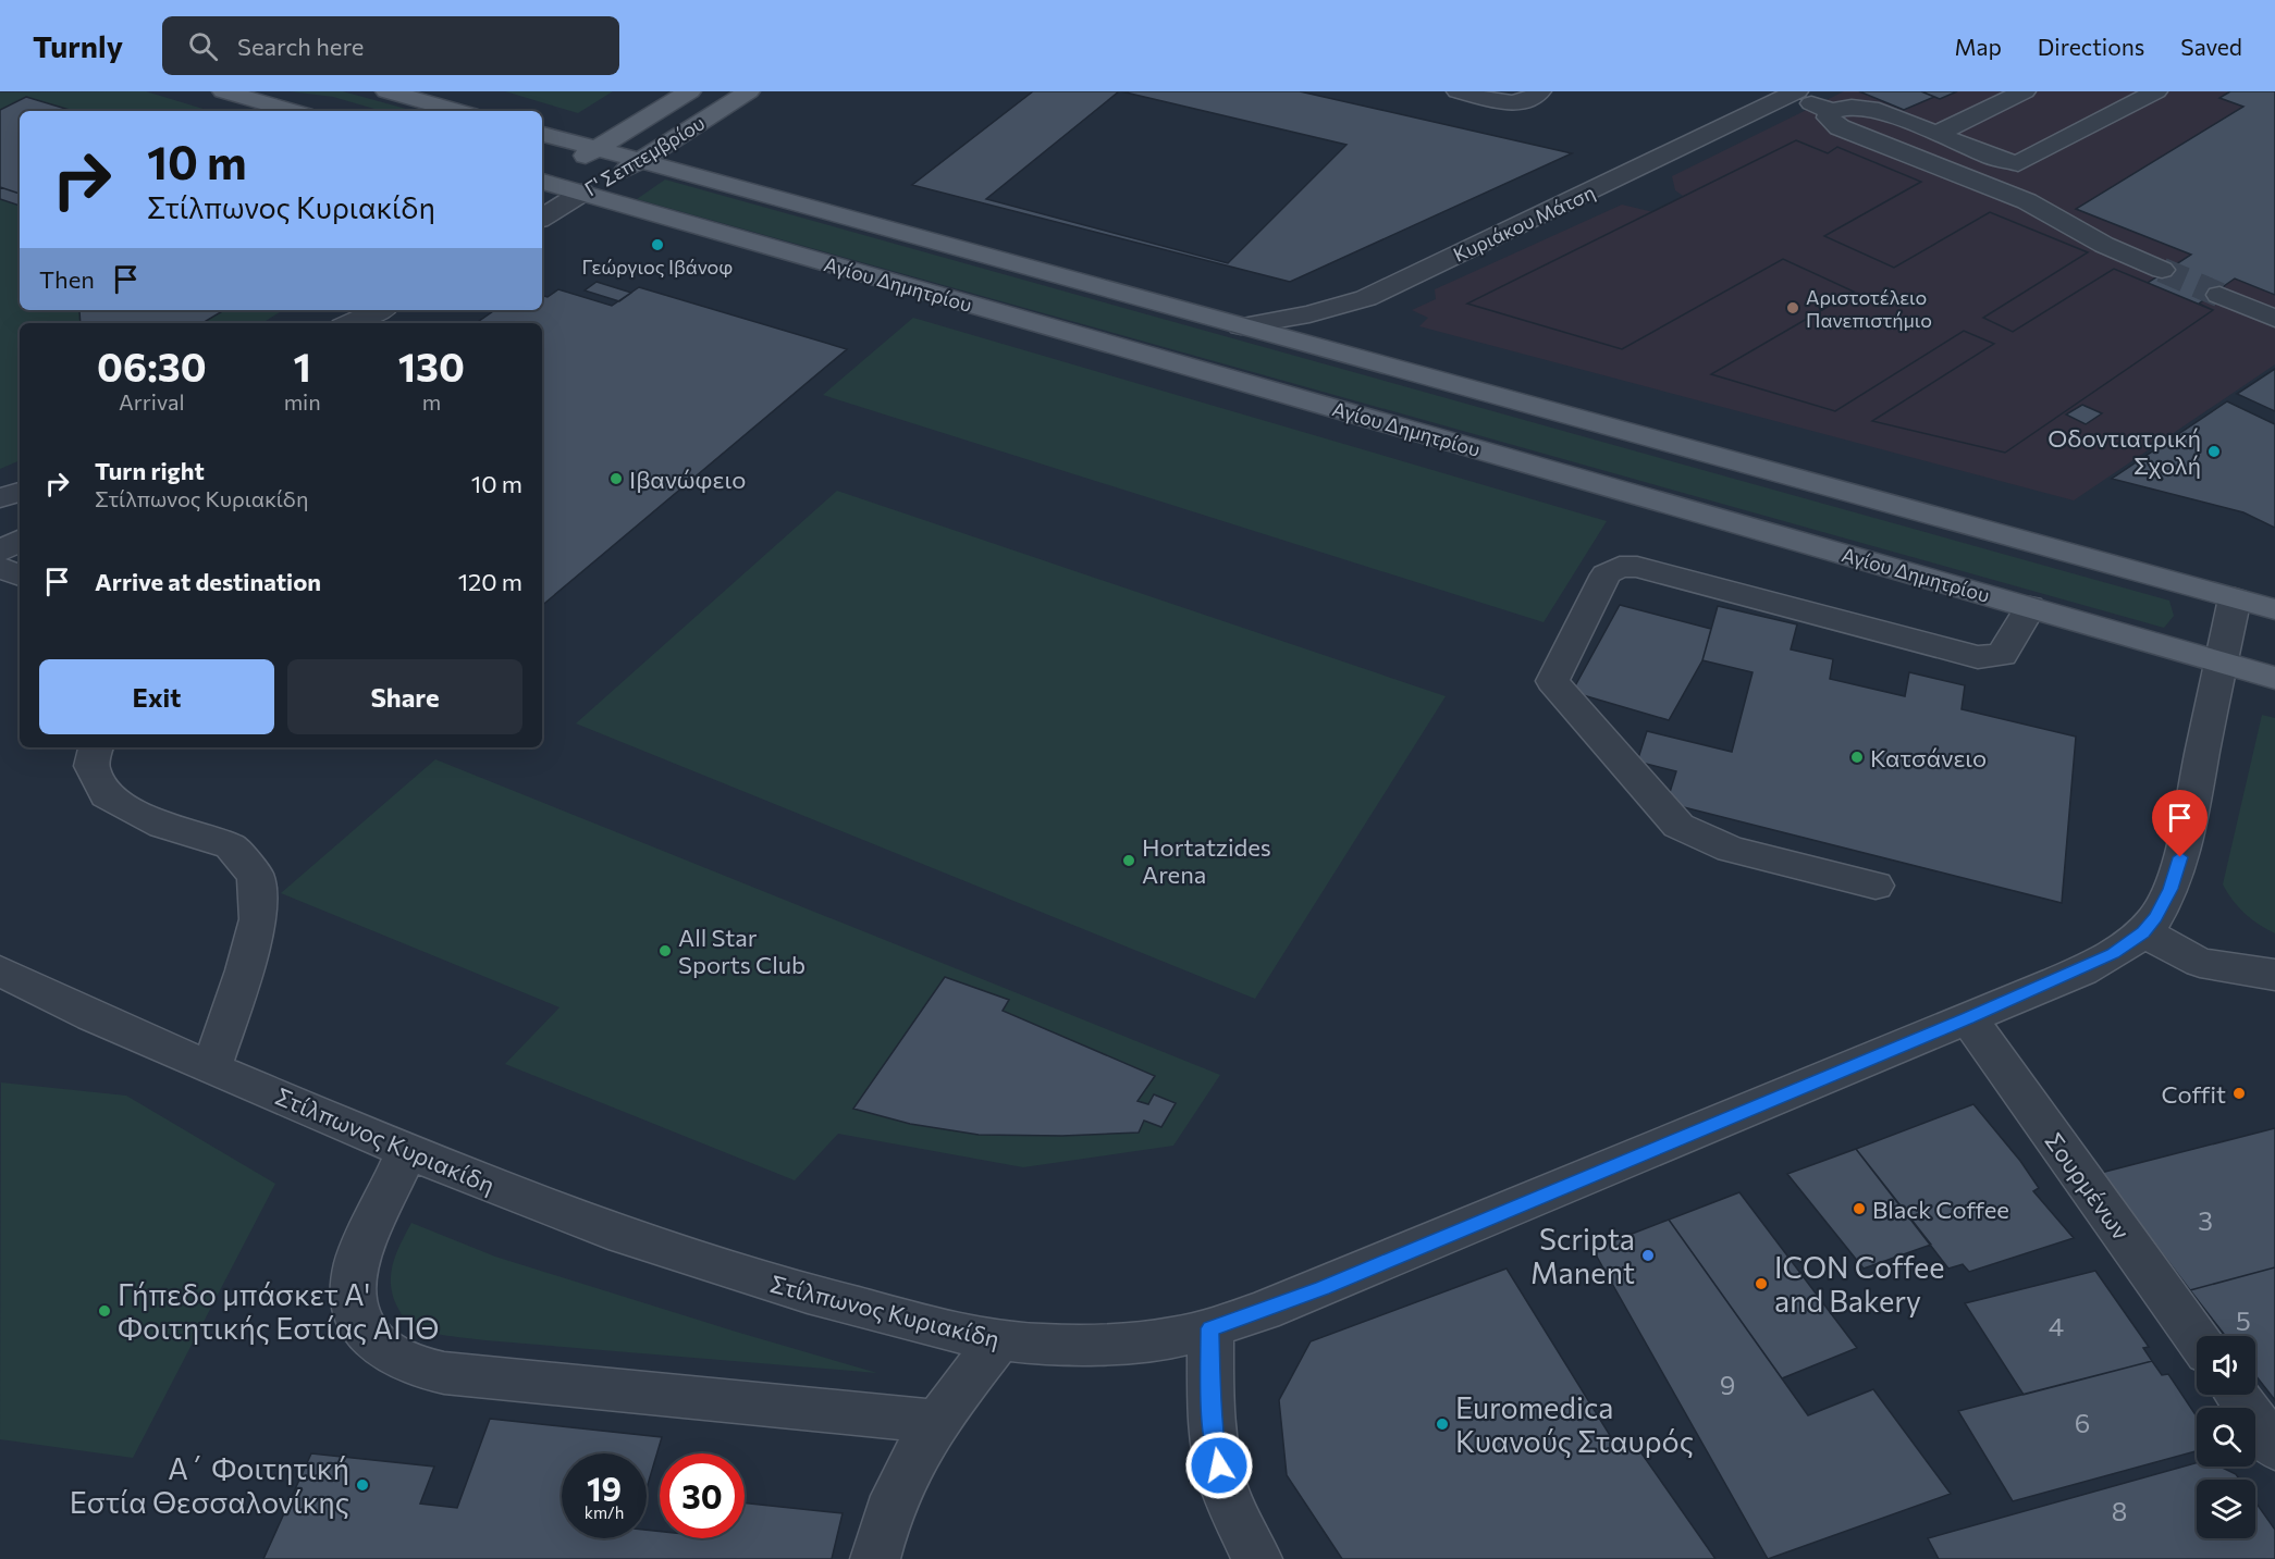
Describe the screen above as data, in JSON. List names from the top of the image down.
{
  "streets": {
    "main road": ["Γ' Σεπτεμβρίου", "Αγίου Δημητρίου"],
    "street": ["Κυριάκου Μάτση", "Στίλπωνος Κυριακίδη", "Σουρμένων"]
  },
  "crossings": [
    ["Γ' Σεπτεμβρίου", "Αγίου Δημητρίου"],
    ["Αγίου Δημητρίου", "Στίλπωνος Κυριακίδη"],
    ["Στίλπωνος Κυριακίδη", "Σουρμένων"]
  ],
  "places": [
    "Γεώργιος Ιβάνοφ",
    "Αριστοτέλειο Πανεπιστήμιο",
    "Οδοντιατρική Σχολή",
    "Ιβανώφειο",
    "Κατσάνειο",
    "Hortatzides Arena",
    "All Star Sports Club",
    "Coffit",
    "Black Coffee",
    "Scripta Manent",
    "ICON Coffee and Bakery",
    "Γήπεδο μπάσκετ Α' Φοιτητικής Εστίας ΑΠΘ",
    "Euromedica Κυανούς Σταυρός",
    "Α΄ Φοιτητική Εστία Θεσσαλονίκης"
  ],
  "house_numbers": [
    "3",
    "5",
    "4",
    "9",
    "6",
    "8"
  ],
  "page": {
    "header": "Turnly",
    "search": "Search here",
    "nav": ["Map", "Directions", "Saved"],
    "turn": ["10 m", "Στίλπωνος Κυριακίδη"],
    "then": "Then",
    "eta": [
      "06:30",
      "Arrival",
      "1",
      "min",
      "130",
      "m"
    ],
    "list": [
      {
        "name": "Turn right",
        "note": "Στίλπωνος Κυριακίδη",
        "value": "10 m"
      },
      {
        "name": "Arrive at destination",
        "value": "120 m"
      }
    ],
    "buttons": ["Exit", "Share"],
    "speed": "19 km/h",
    "limit": "30"
  }
}
